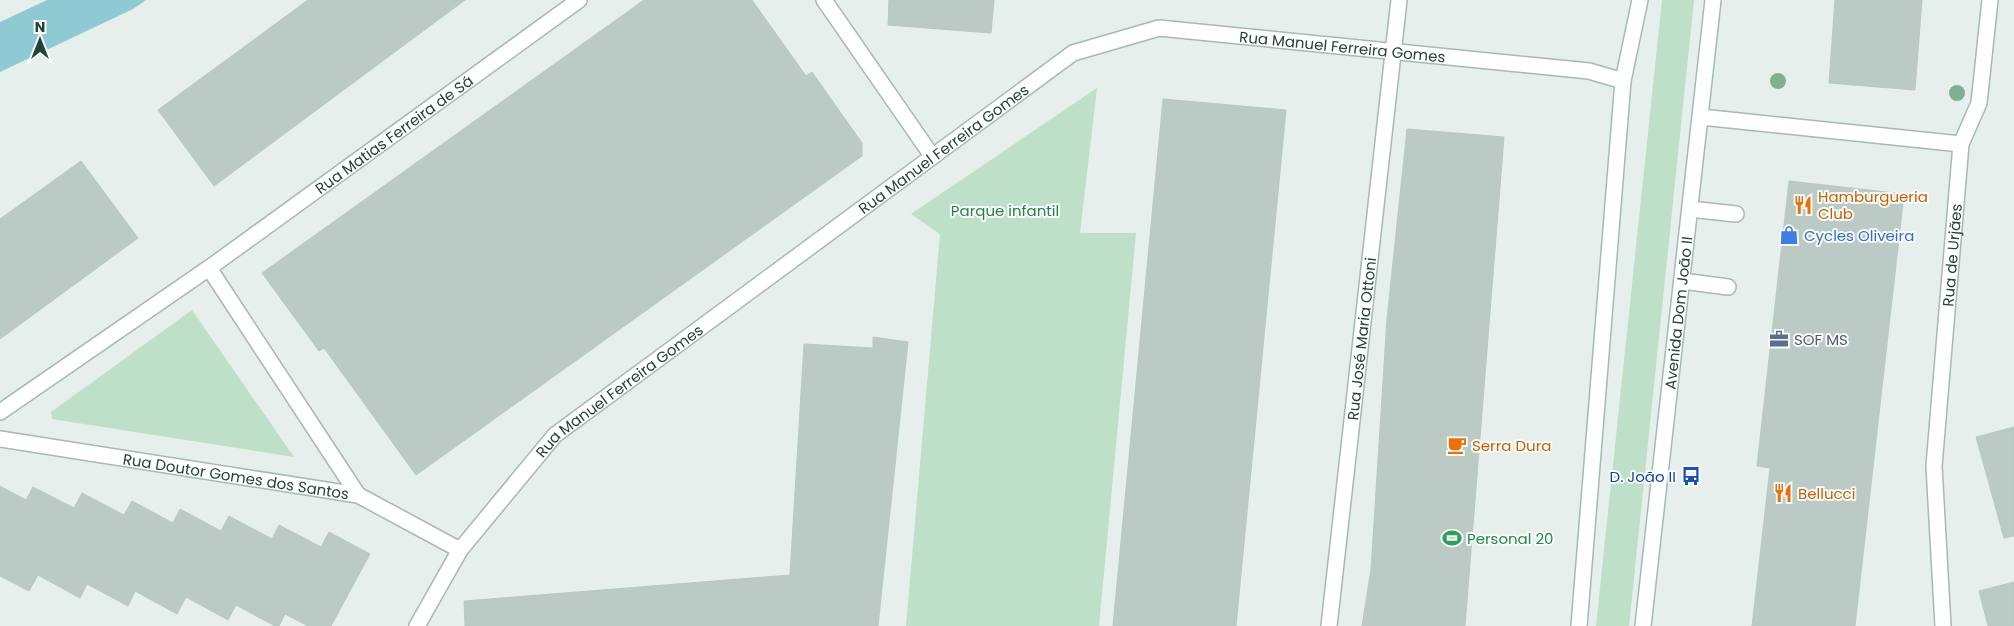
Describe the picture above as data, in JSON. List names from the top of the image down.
{
  "streets": {
    "street": [
      "Rua Manuel Ferreira Gomes",
      "Rua Matias Ferreira de Sá",
      "Rua de Urjães",
      "Avenida Dom João II",
      "Rua José Maria Ottoni",
      "Rua Doutor Gomes dos Santos"
    ]
  },
  "crossings": [
    ["Rua Manuel Ferreira Gomes", "Rua José Maria Ottoni"],
    ["Rua Manuel Ferreira Gomes", "Rua Doutor Gomes dos Santos"]
  ],
  "parks": ["Parque infantil"],
  "places": {
    "restaurant": ["Hamburgueria Club", "Bellucci"],
    "shop": ["Cycles Oliveira"],
    "office": ["SOF MS"],
    "cafe": ["Serra Dura"],
    "bus stop": ["D. João II"],
    "sports": ["Personal 20"]
  },
  "north": "top"
}
